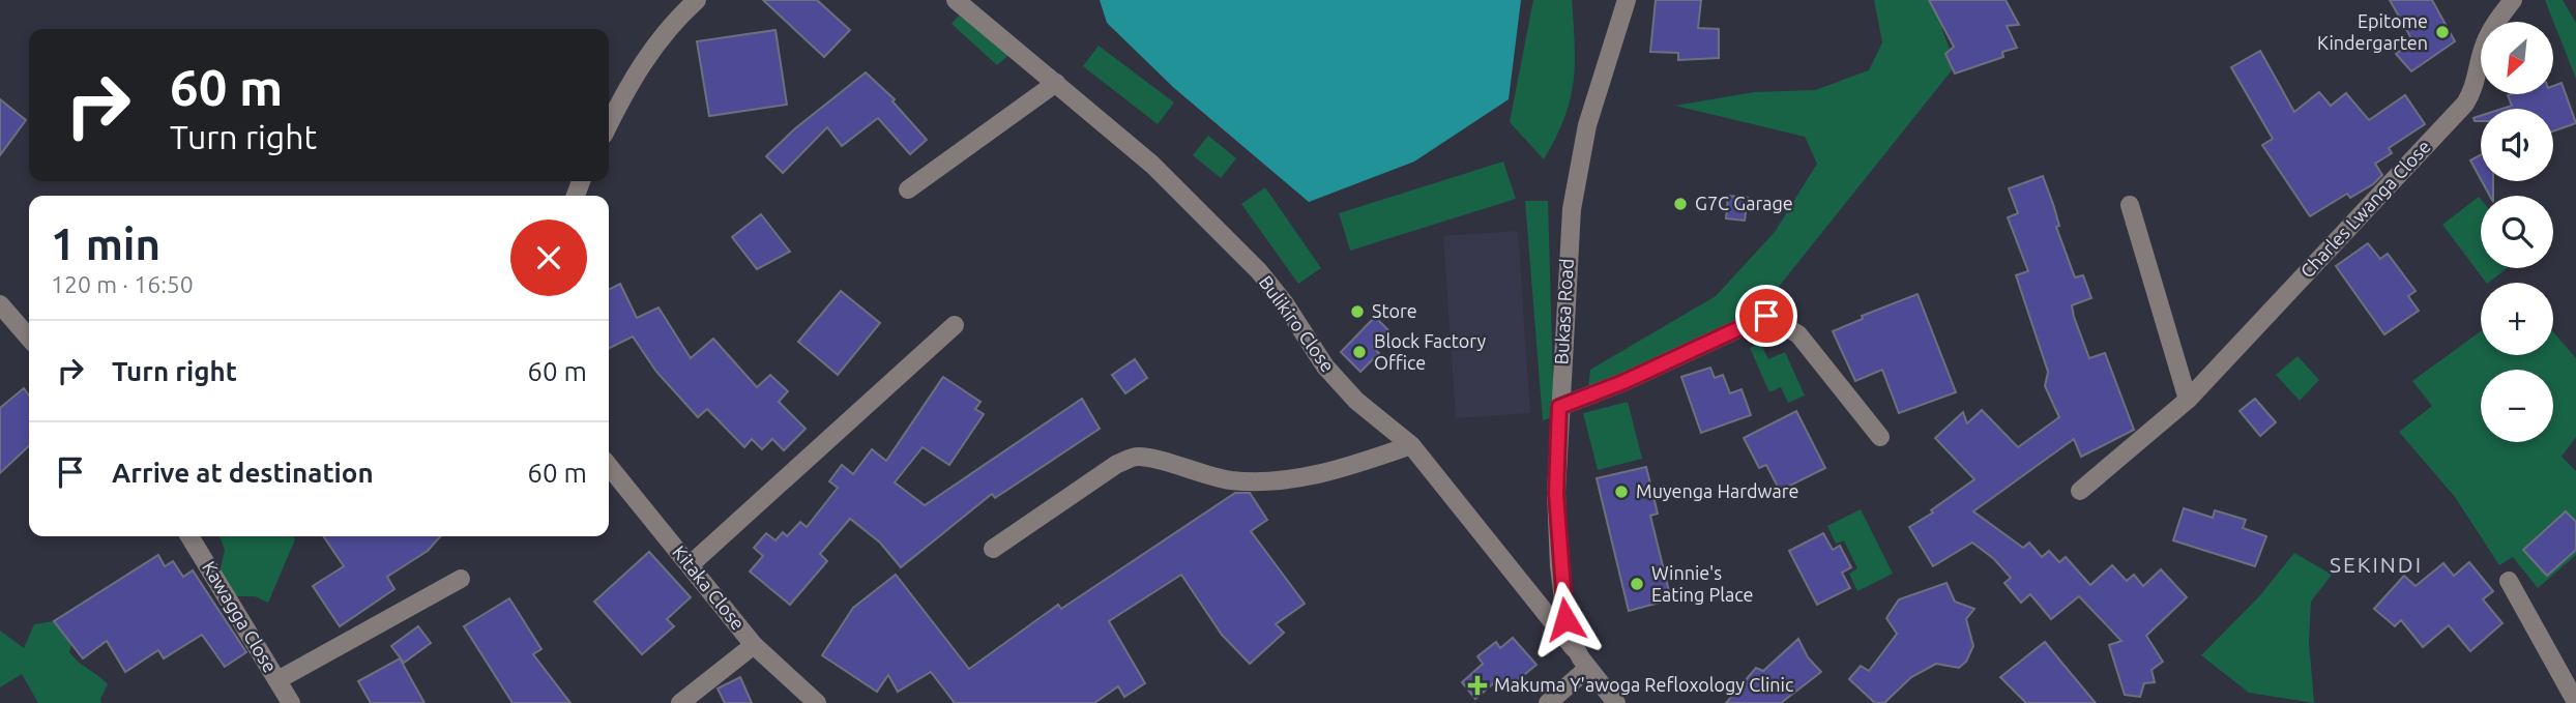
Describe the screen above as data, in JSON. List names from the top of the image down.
{
  "streets": {
    "street": [
      "Charles Lwanga Close",
      "Bukasa Road",
      "Bulikiro Close",
      "Kitaka Close",
      "Kawagga Close"
    ]
  },
  "crossings": [
    ["Bukasa Road", "Bulikiro Close"]
  ],
  "districts": ["SEKINDI"],
  "places": {
    "other": [
      "Epitome Kindergarten",
      "G7C Garage",
      "Store",
      "Block Factory Office",
      "Muyenga Hardware",
      "Winnie's Eating Place"
    ],
    "health": ["Makuma Y'awoga Refloxology Clinic"]
  },
  "north": "bottom left",
  "page": {
    "map_buttons": ["+", "−"],
    "turn": ["60 m", "Turn right"],
    "heading": ["1 min", "120 m · 16:50"],
    "list": [
      {
        "name": "Turn right",
        "value": "60 m"
      },
      {
        "name": "Arrive at destination",
        "value": "60 m"
      }
    ]
  }
}
